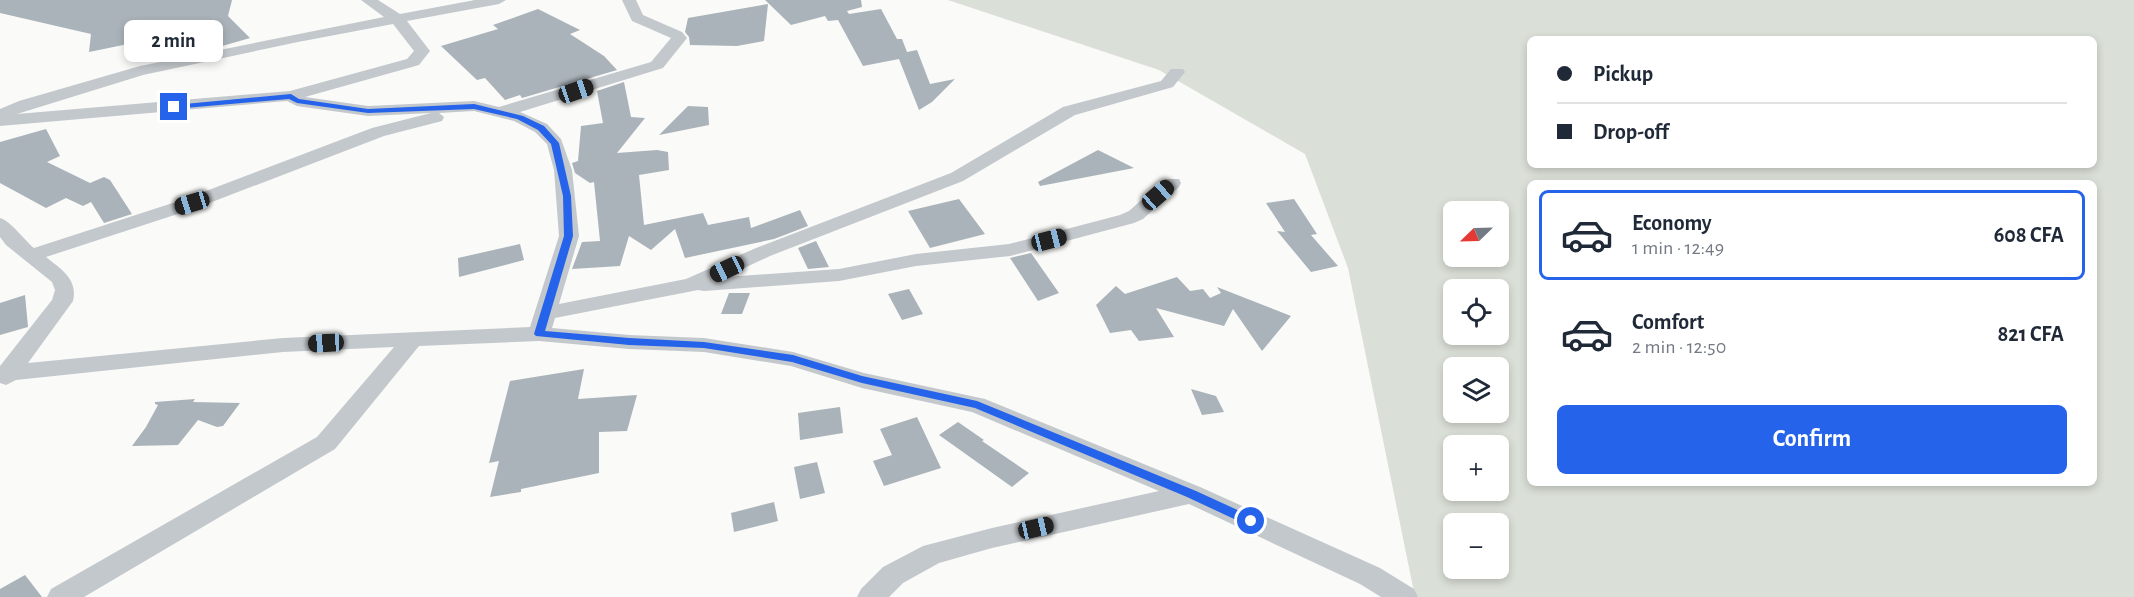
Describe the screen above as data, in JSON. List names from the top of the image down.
{
  "north": "bottom left",
  "page": {
    "bubble": "2 min",
    "banner": ["Pickup", "Drop-off"],
    "list": [
      {
        "name": "Economy",
        "note": "1 min · 12:49",
        "value": "608 CFA"
      },
      {
        "name": "Comfort",
        "note": "2 min · 12:50",
        "value": "821 CFA"
      }
    ],
    "map_buttons": ["+", "−"],
    "buttons": "Confirm"
  }
}
